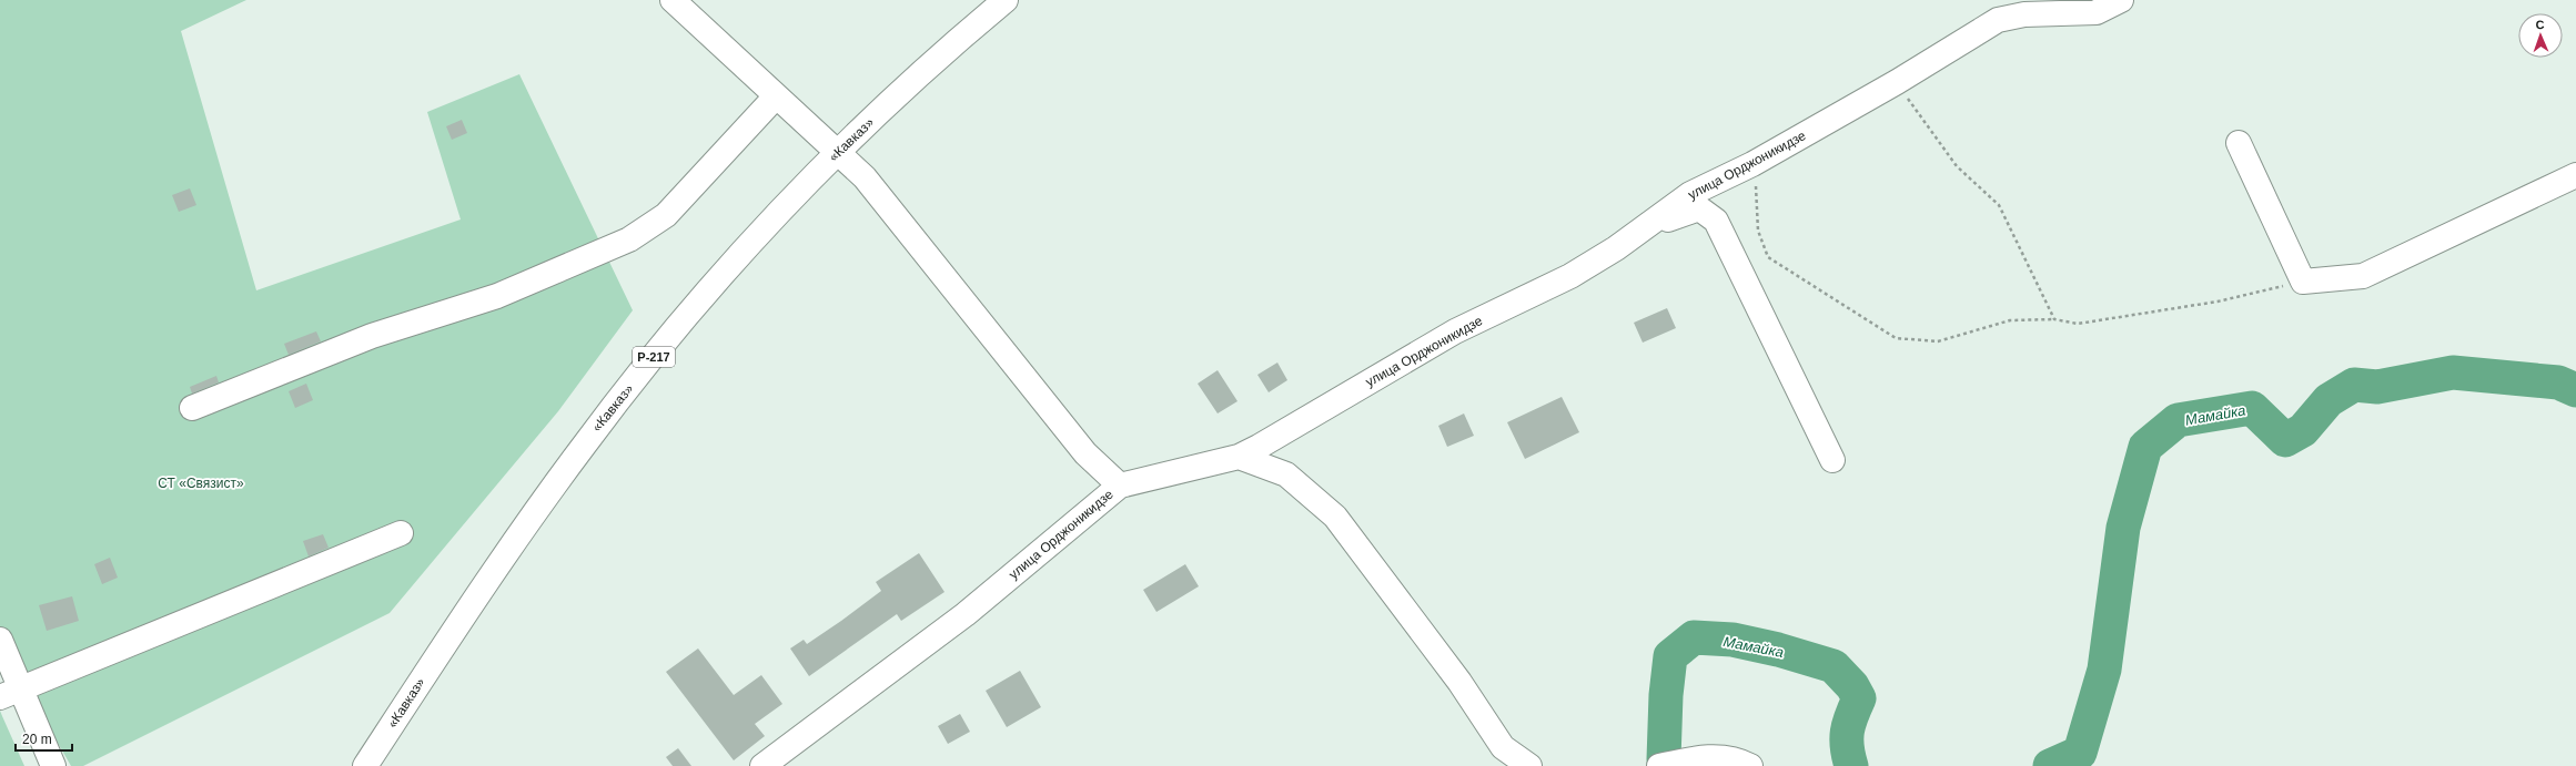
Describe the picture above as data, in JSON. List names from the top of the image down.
{
  "streets": {
    "main road": ["«Кавказ»", "улица Орджоникидзе", "Р-217"]
  },
  "water": ["Мамайка"],
  "parks": ["СТ «Связист»"],
  "scale_bar": "20 m",
  "north": "top"
}
